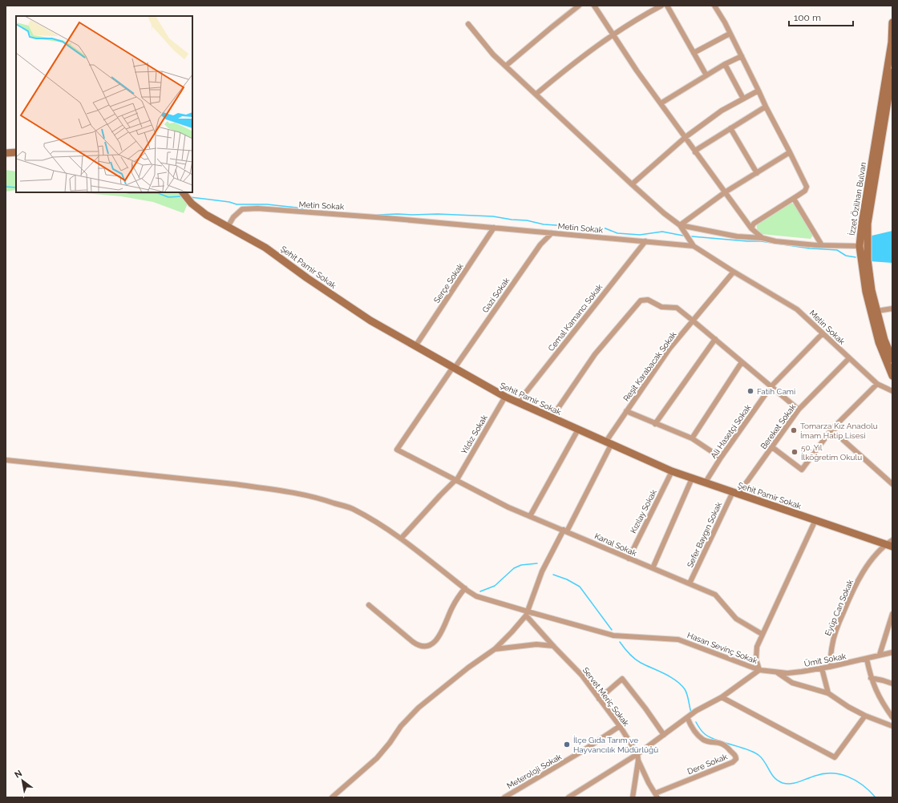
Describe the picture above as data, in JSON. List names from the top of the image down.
{
  "streets": {
    "street": [
      "İzzet Özilhan Bulvarı",
      "Metin Sokak",
      "Şehit Pamir Sokak",
      "Serçe Sokak",
      "Gazi Sokak",
      "Cemal Kamancı Sokak",
      "Reşit Karabacak Sokak",
      "Bereket Sokak",
      "Ali Hasetçi Sokak",
      "Yıldız Sokak",
      "Kızılay Sokak",
      "Sefer Baygın Sokak",
      "Kanal Sokak",
      "Eyüp Can Sokak",
      "Hasan Sevinç Sokak",
      "Ümit Sokak",
      "Servet Meriç Sokak",
      "Dere Sokak",
      "Meteroloji Sokak"
    ]
  },
  "crossings": [
    ["Metin Sokak", "Şehit Pamir Sokak"],
    ["Metin Sokak", "Serçe Sokak"],
    ["Metin Sokak", "Gazi Sokak"],
    ["Metin Sokak", "Cemal Kamancı Sokak"],
    ["Metin Sokak", "Reşit Karabacak Sokak"],
    ["Metin Sokak", "Bereket Sokak"],
    ["Metin Sokak", "Ali Hasetçi Sokak"],
    ["Şehit Pamir Sokak", "Serçe Sokak"],
    ["Şehit Pamir Sokak", "Gazi Sokak"],
    ["Şehit Pamir Sokak", "Cemal Kamancı Sokak"],
    ["Şehit Pamir Sokak", "Reşit Karabacak Sokak"],
    ["Şehit Pamir Sokak", "Bereket Sokak"],
    ["Şehit Pamir Sokak", "Ali Hasetçi Sokak"],
    ["Şehit Pamir Sokak", "Yıldız Sokak"],
    ["Şehit Pamir Sokak", "Kızılay Sokak"],
    ["Şehit Pamir Sokak", "Sefer Baygın Sokak"],
    ["Şehit Pamir Sokak", "Eyüp Can Sokak"],
    ["Gazi Sokak", "Kanal Sokak"],
    ["Reşit Karabacak Sokak", "Kanal Sokak"],
    ["Reşit Karabacak Sokak", "Hasan Sevinç Sokak"],
    ["Reşit Karabacak Sokak", "Servet Meriç Sokak"],
    ["Bereket Sokak", "Sefer Baygın Sokak"],
    ["Yıldız Sokak", "Kanal Sokak"],
    ["Kızılay Sokak", "Kanal Sokak"],
    ["Sefer Baygın Sokak", "Kanal Sokak"],
    ["Eyüp Can Sokak", "Ümit Sokak"],
    ["Hasan Sevinç Sokak", "Ümit Sokak"],
    ["Hasan Sevinç Sokak", "Servet Meriç Sokak"],
    ["Servet Meriç Sokak", "Dere Sokak"],
    ["Servet Meriç Sokak", "Meteroloji Sokak"]
  ],
  "places": [
    "Fatih Cami",
    "Tomarza Kız Anadolu İmam Hatip Lisesi",
    "50. Yıl İlköğretim Okulu",
    "İlçe Gıda Tarım ve Hayvancılık Müdürlüğü"
  ],
  "scale_bar": "100 m",
  "north": "top left"
}
